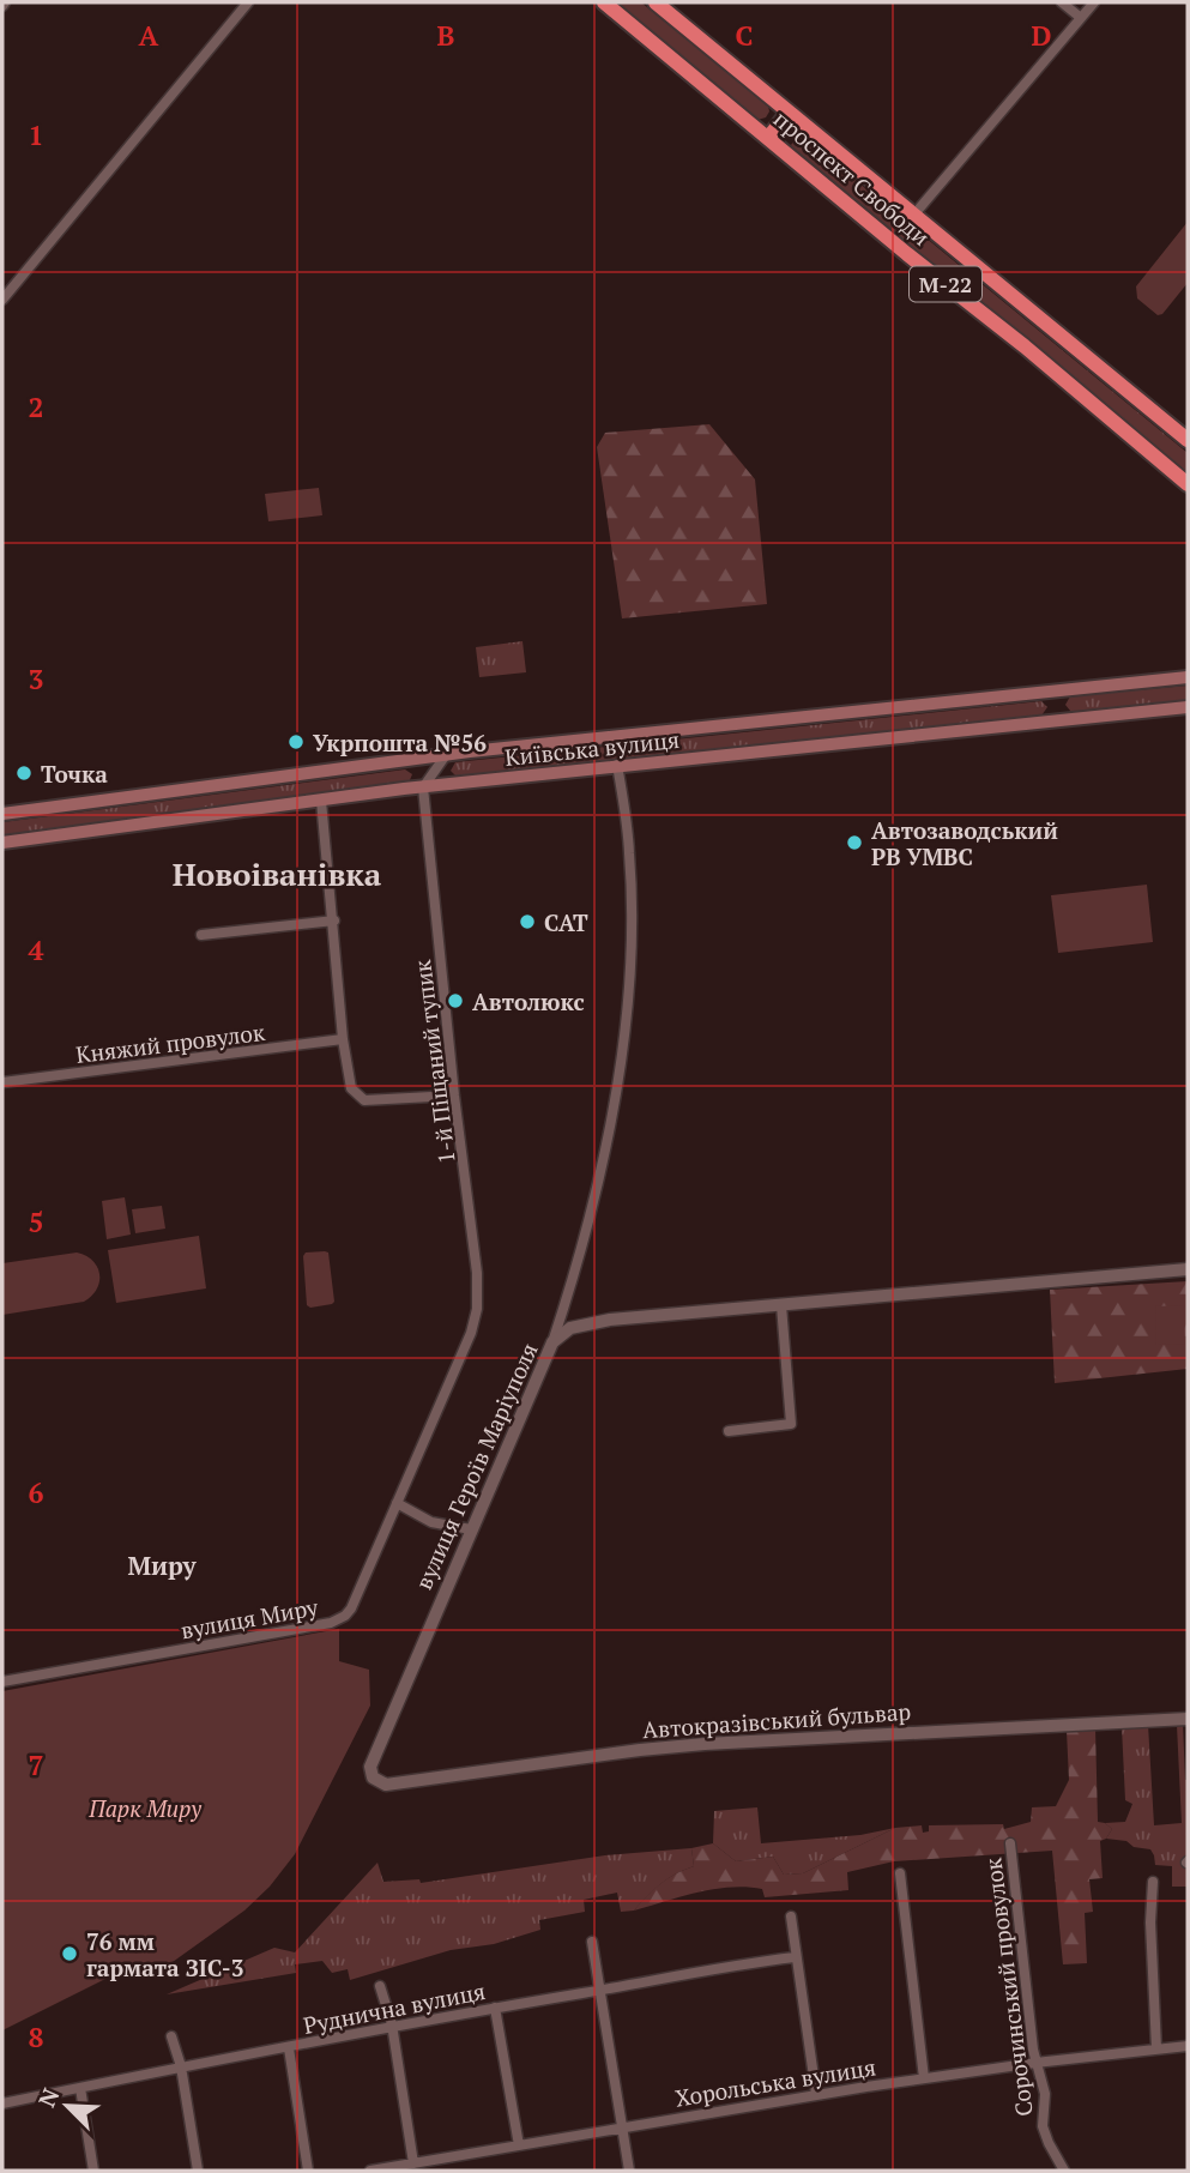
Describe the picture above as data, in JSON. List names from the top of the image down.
{
  "streets": {
    "highway": ["проспект Свободи", "М-22"],
    "main road": ["Київська вулиця"],
    "street": [
      "Княжий провулок",
      "1-й Піщаний тупик",
      "вулиця Героїв Маріуполя",
      "вулиця Миру",
      "Автокразівський бульвар",
      "Сорочинський провулок",
      "Руднична вулиця",
      "Хорольська вулиця"
    ]
  },
  "crossings": [
    ["Київська вулиця", "1-й Піщаний тупик"],
    ["1-й Піщаний тупик", "вулиця Миру"],
    ["вулиця Героїв Маріуполя", "Автокразівський бульвар"],
    ["Сорочинський провулок", "Хорольська вулиця"]
  ],
  "districts": ["Новоіванівка", "Миру"],
  "parks": ["Парк Миру"],
  "places": [
    "Укрпошта №56",
    "Точка",
    "Автозаводський РВ УМВС",
    "САТ",
    "Автолюкс",
    "76 мм гармата ЗІС-3"
  ],
  "north": "top left",
  "grid": {
    "columns": [
      "A",
      "B",
      "C",
      "D"
    ],
    "rows": [
      "1",
      "2",
      "3",
      "4",
      "5",
      "6",
      "7",
      "8"
    ]
  }
}
